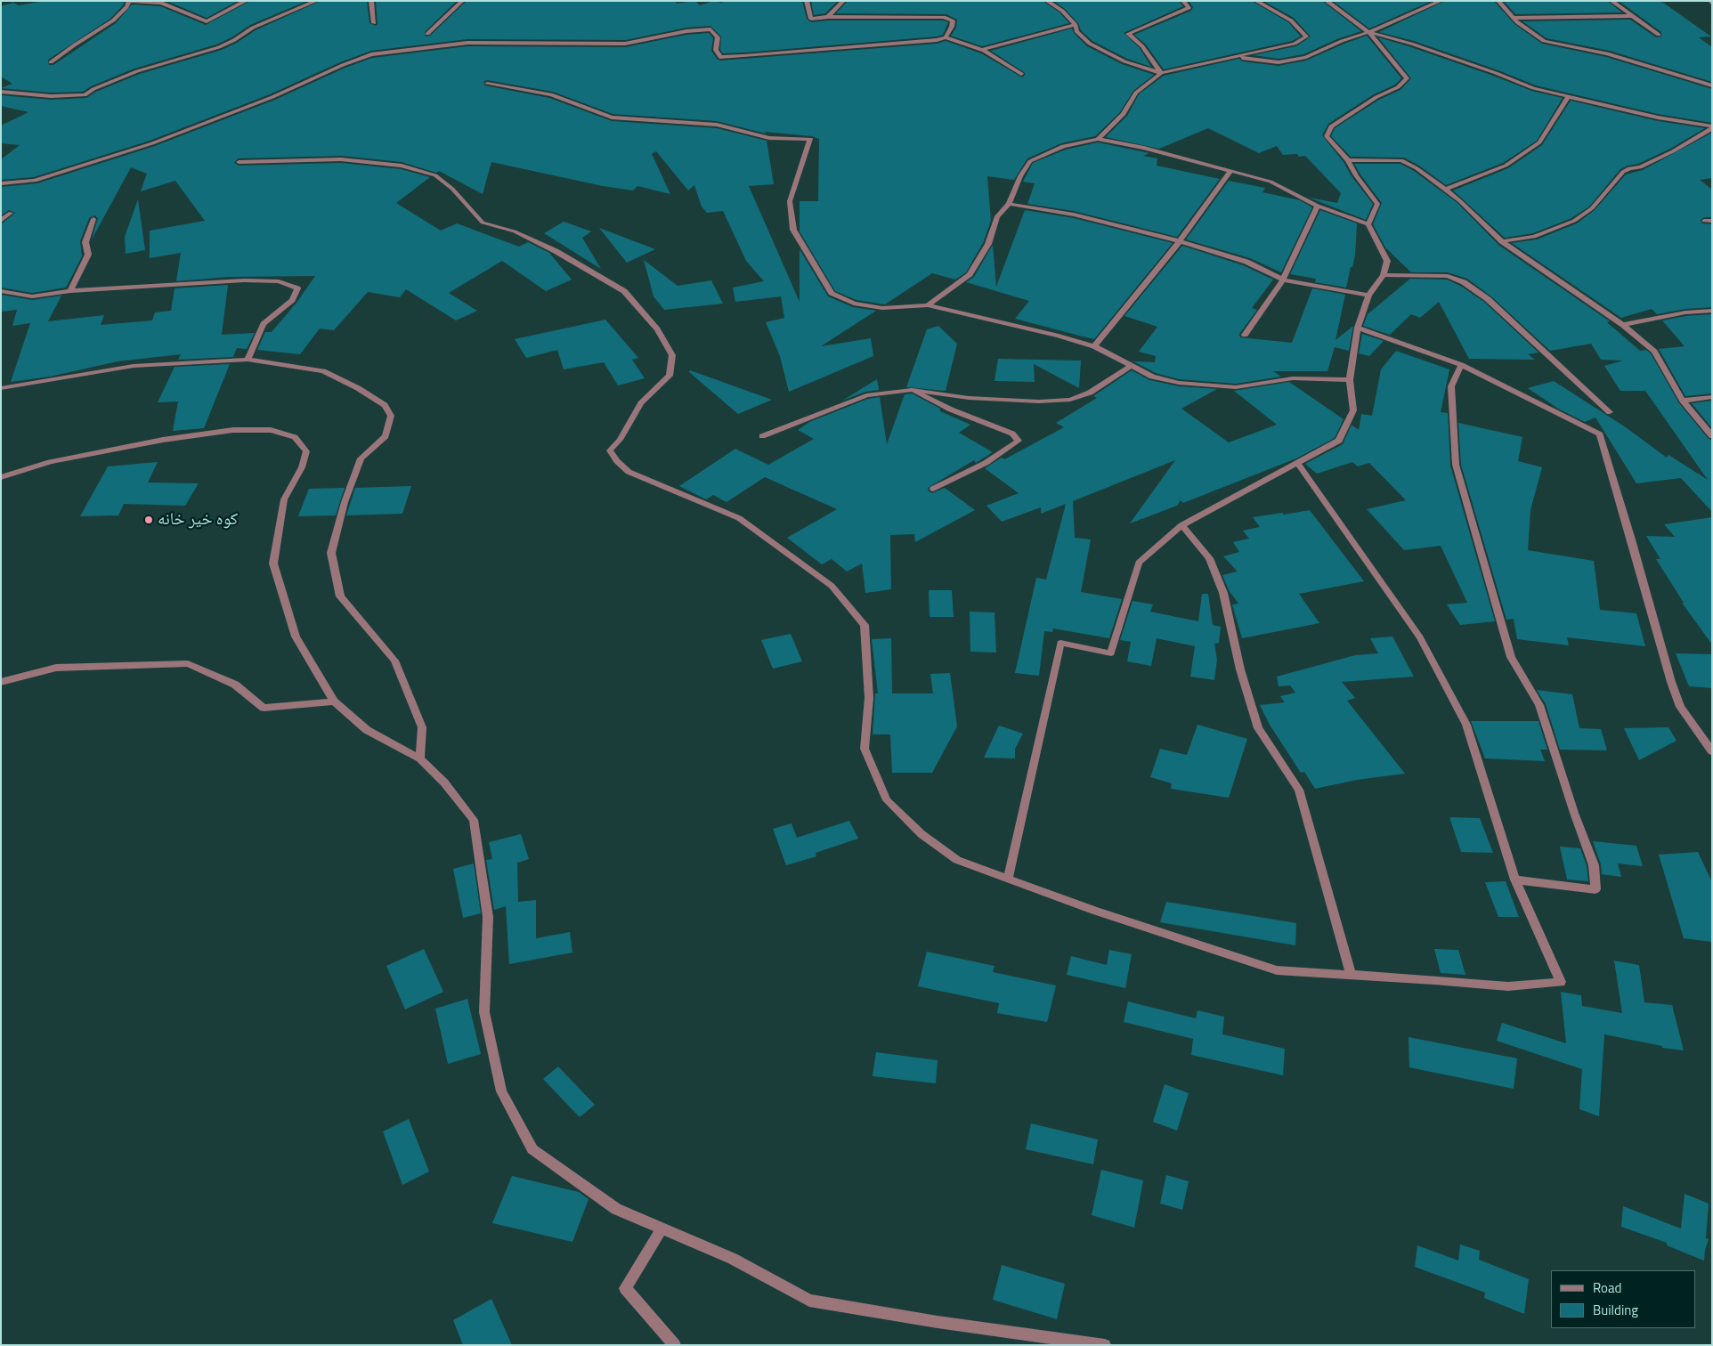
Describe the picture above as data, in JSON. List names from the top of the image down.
{
  "places": ["کوه خير خانه"],
  "legend": ["Road", "Building"]
}
